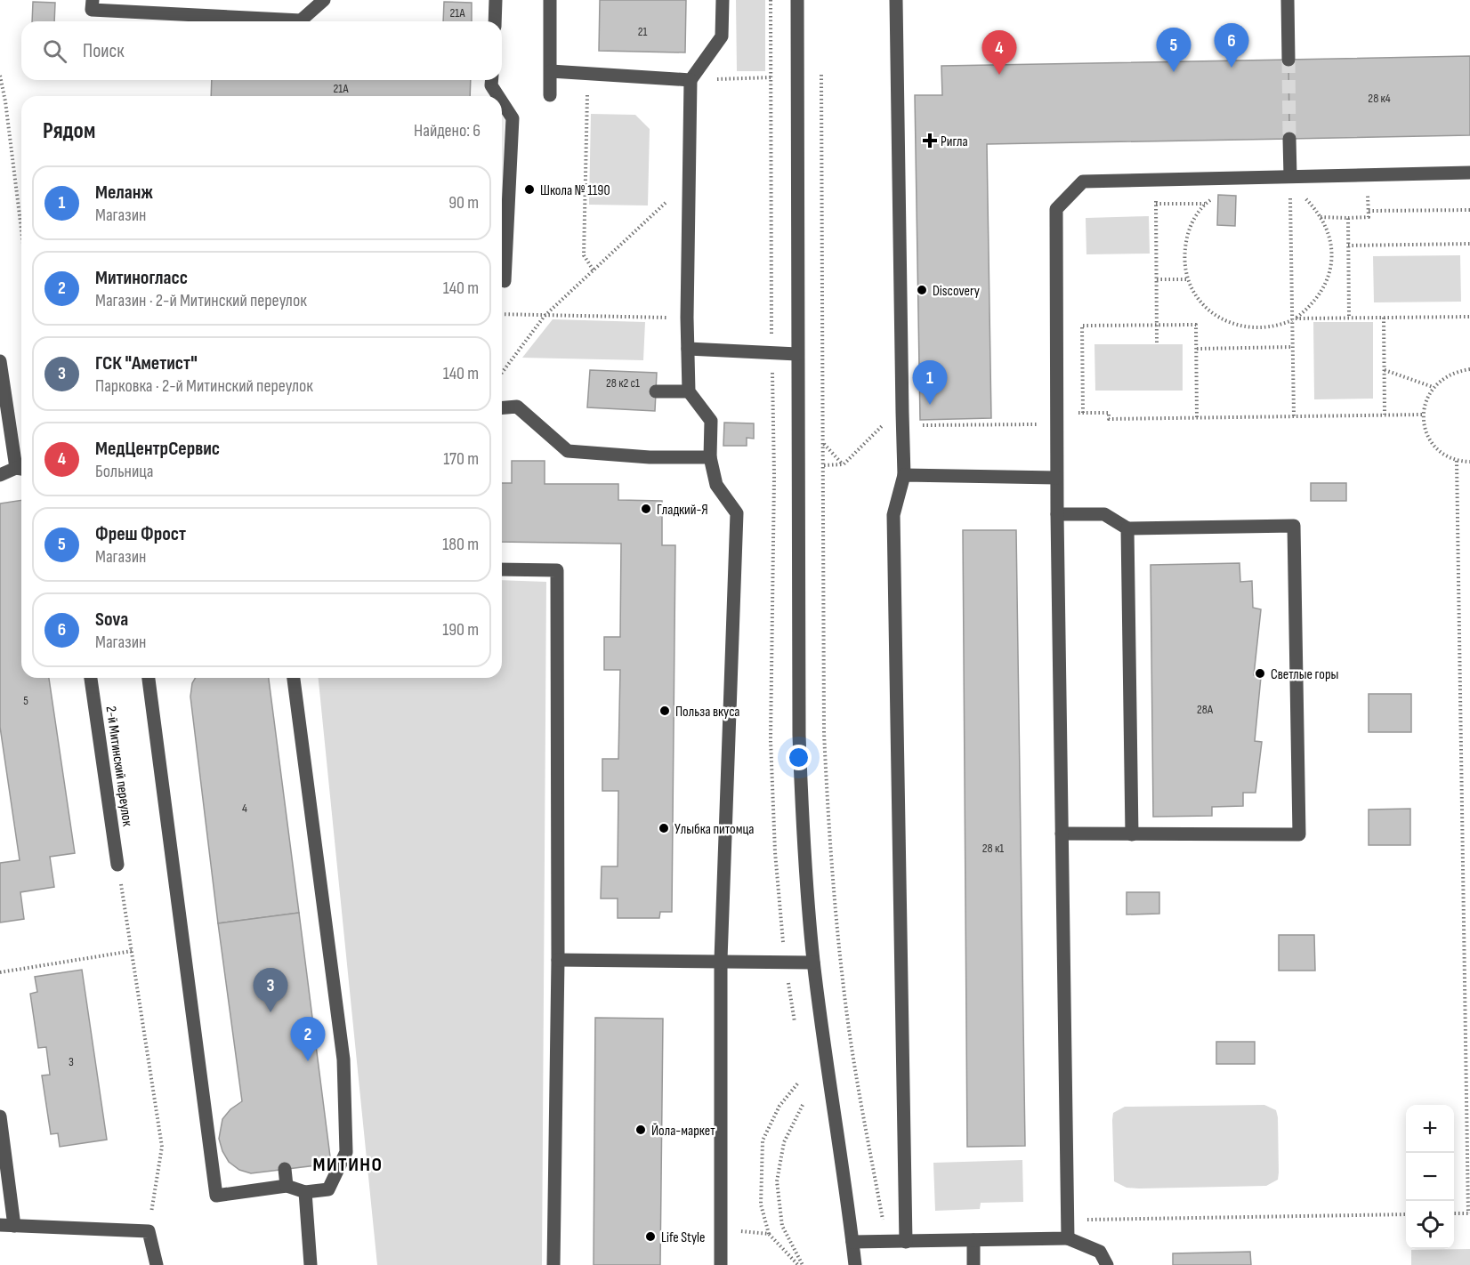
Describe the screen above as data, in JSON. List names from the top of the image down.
{
  "streets": {
    "street": ["2-й Митинский переулок"]
  },
  "districts": ["МИТИНО"],
  "places": {
    "health": ["Ригла"],
    "other": [
      "Школа № 1190",
      "Discovery",
      "Гладкий-Я",
      "Светлые горы",
      "Польза вкуса",
      "Улыбка питомца",
      "Йола-маркет",
      "Life Style"
    ]
  },
  "house_numbers": [
    "21А",
    "21",
    "21А",
    "28 к4",
    "28 к2 с1",
    "5",
    "28А",
    "4",
    "28 к1",
    "3"
  ],
  "page": {
    "search": "Поиск",
    "pins": [
      "6",
      "5",
      "4",
      "1",
      "3",
      "2"
    ],
    "heading": ["Рядом", "Найдено: 6"],
    "list": [
      {
        "mark": "1",
        "name": "Меланж",
        "note": "Магазин",
        "value": "90 m"
      },
      {
        "mark": "2",
        "name": "Митиногласс",
        "note": "Магазин · 2-й Митинский переулок",
        "value": "140 m"
      },
      {
        "mark": "3",
        "name": "ГСК \"Аметист\"",
        "note": "Парковка · 2-й Митинский переулок",
        "value": "140 m"
      },
      {
        "mark": "4",
        "name": "МедЦентрСервис",
        "note": "Больница",
        "value": "170 m"
      },
      {
        "mark": "5",
        "name": "Фреш Фрост",
        "note": "Магазин",
        "value": "180 m"
      },
      {
        "mark": "6",
        "name": "Sova",
        "note": "Магазин",
        "value": "190 m"
      }
    ],
    "map_buttons": ["+", "−"]
  }
}
